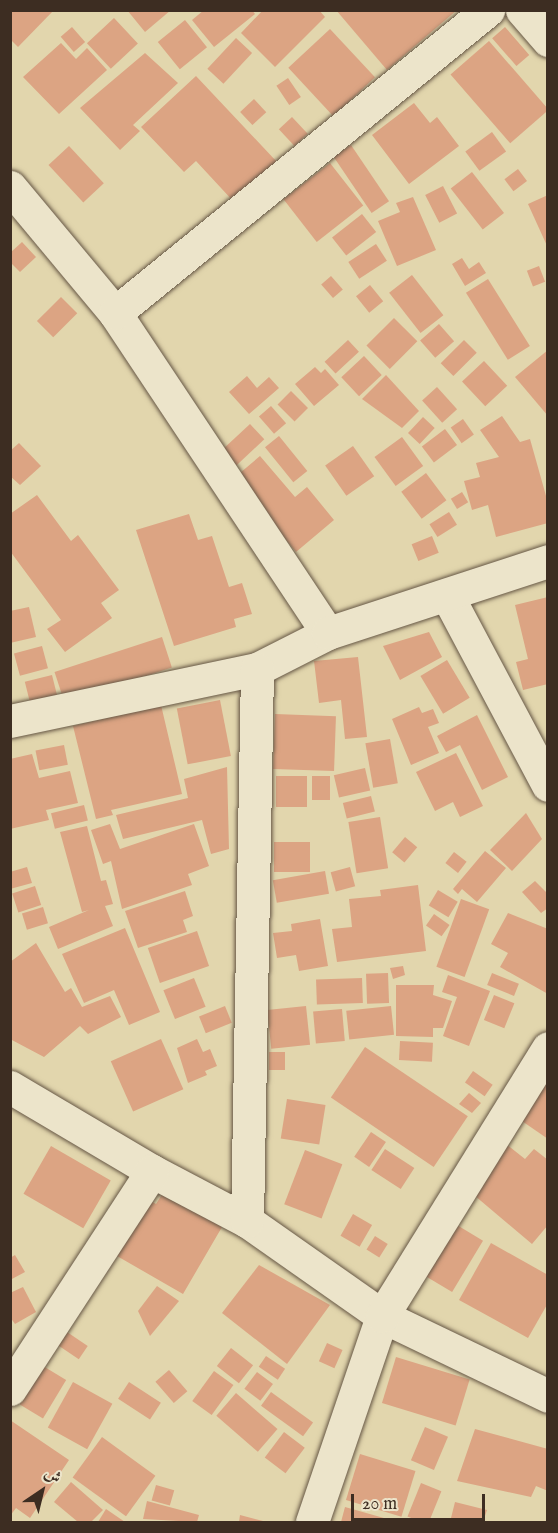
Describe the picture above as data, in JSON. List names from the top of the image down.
{
  "scale_bar": "20 m",
  "north": "top right"
}
